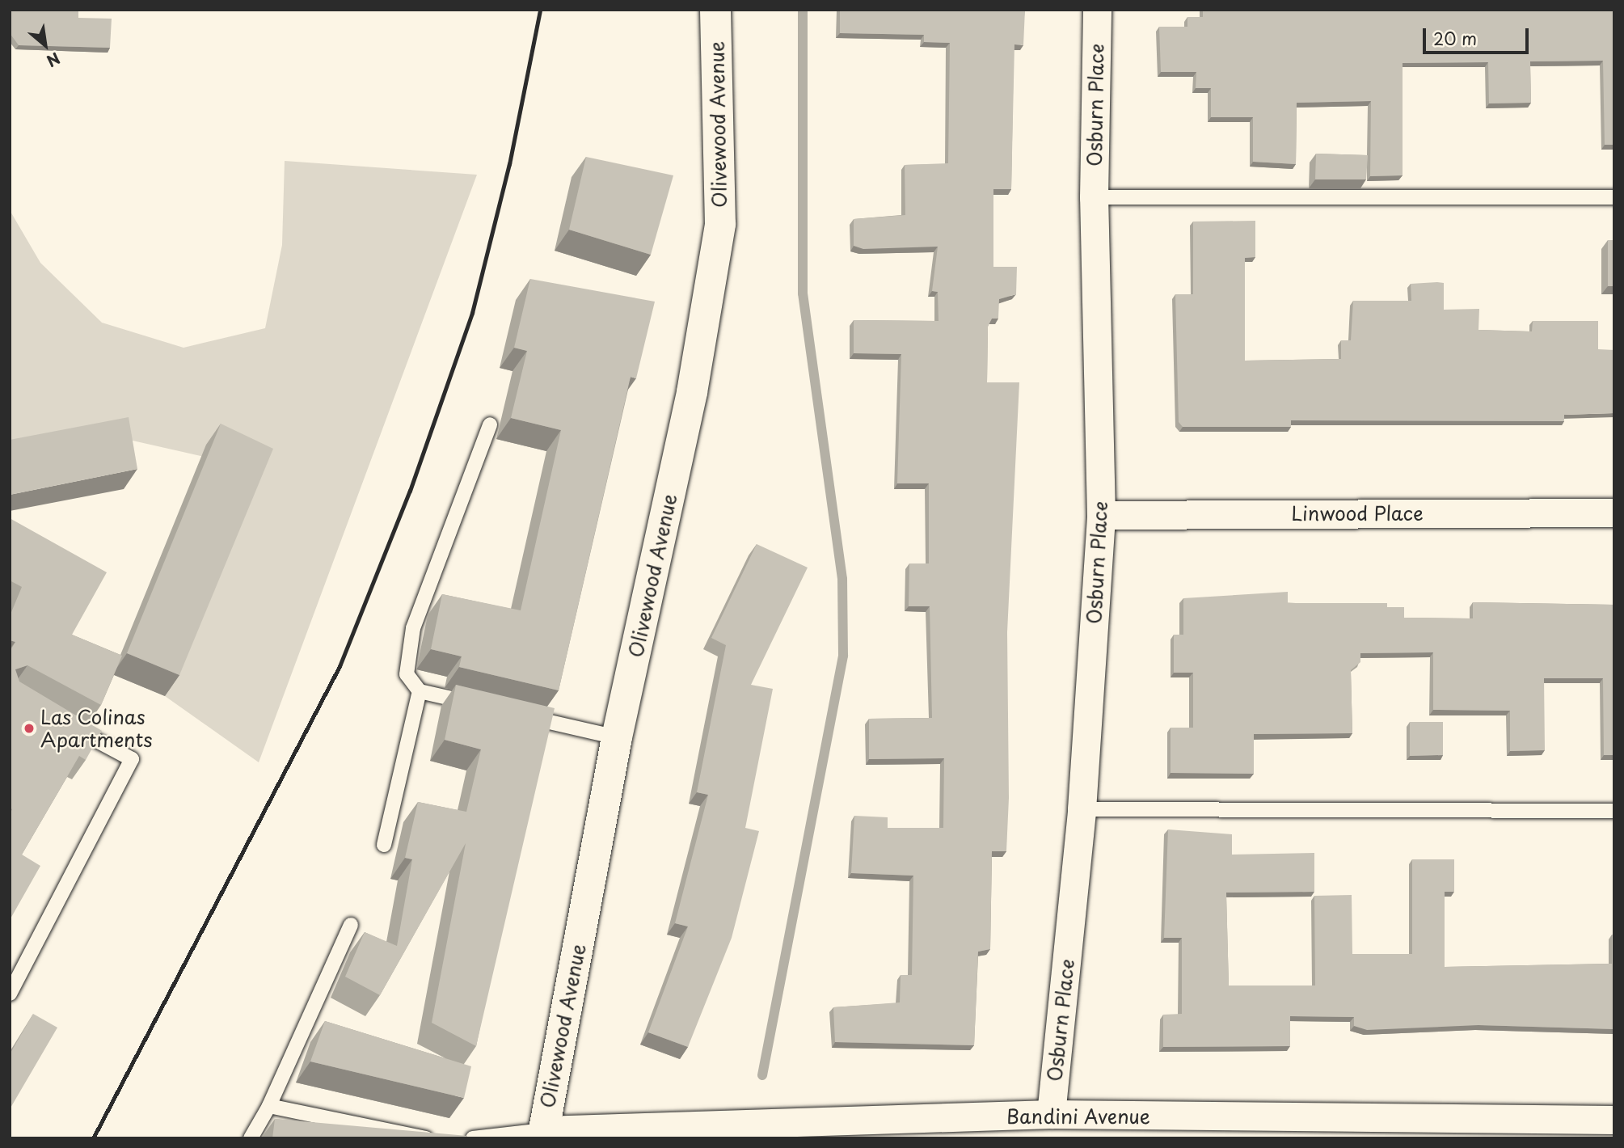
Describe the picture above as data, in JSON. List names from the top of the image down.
{
  "streets": {
    "main road": ["Olivewood Avenue"],
    "street": ["Osburn Place", "Linwood Place", "Bandini Avenue"]
  },
  "crossings": [
    ["Osburn Place", "Linwood Place"],
    ["Osburn Place", "Bandini Avenue"],
    ["Olivewood Avenue", "Bandini Avenue"]
  ],
  "places": ["Las Colinas Apartments"],
  "scale_bar": "20 m",
  "north": "bottom right"
}
